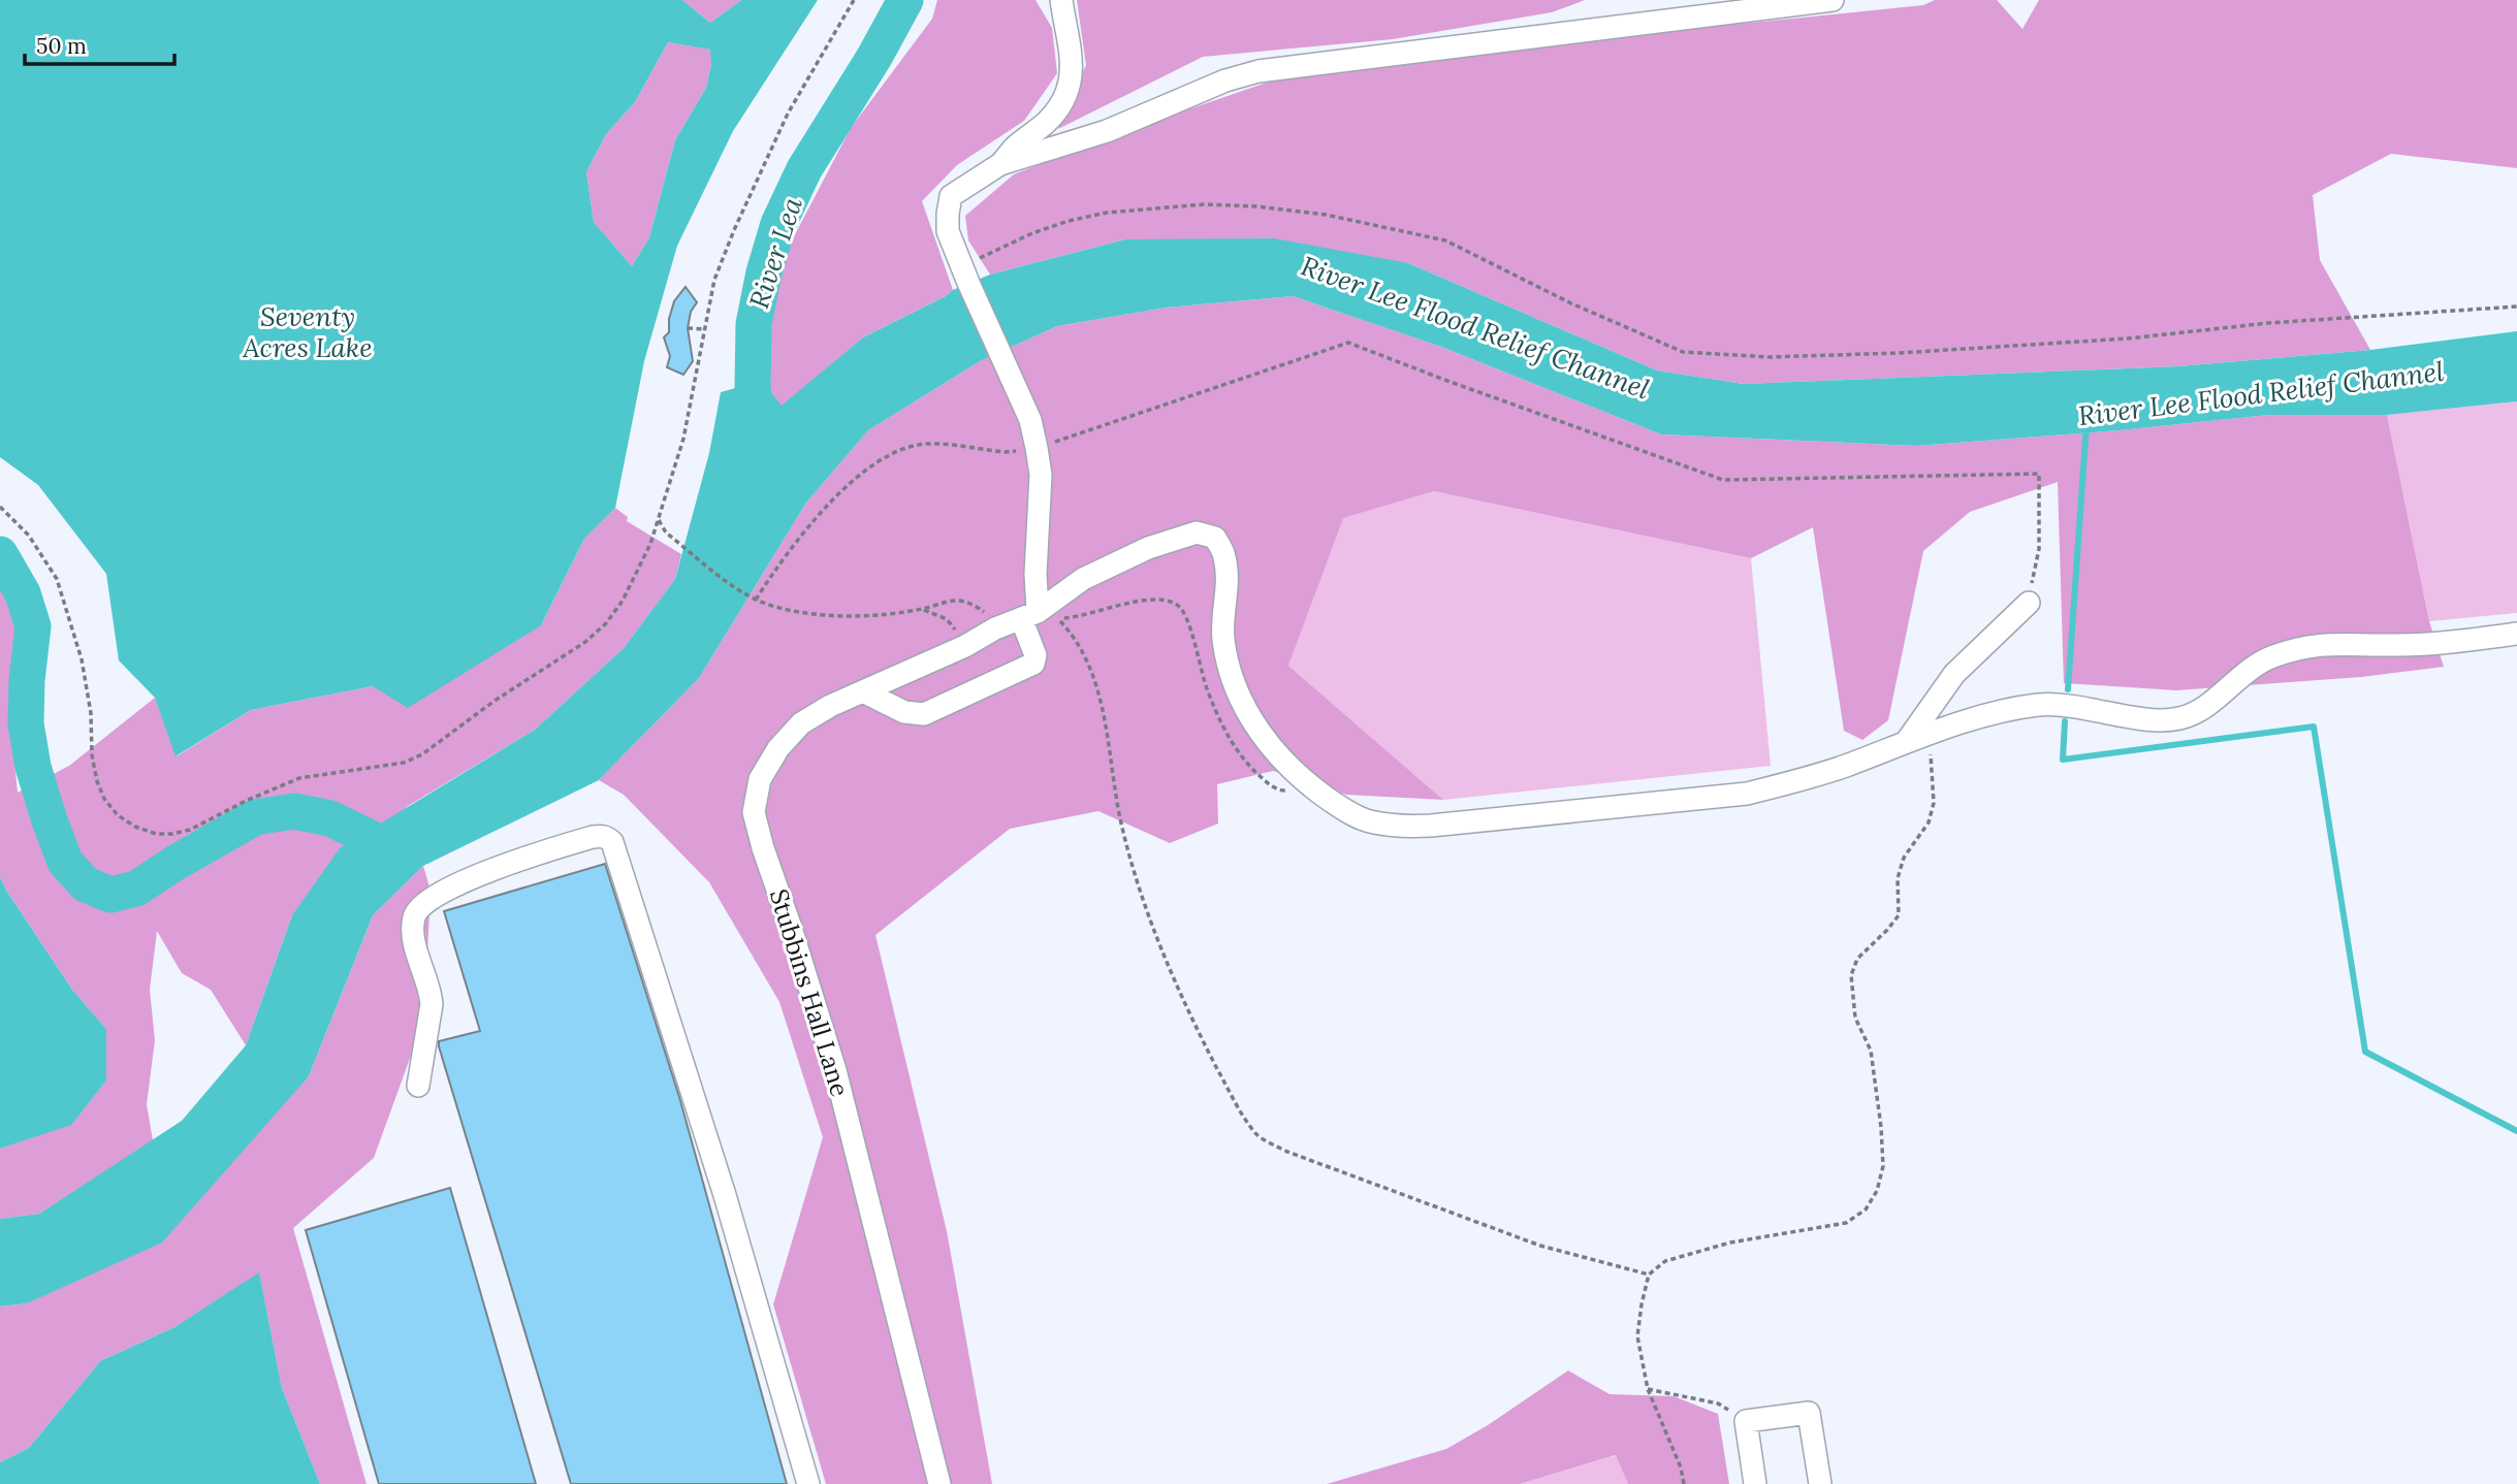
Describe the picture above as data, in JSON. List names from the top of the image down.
{
  "streets": {
    "lane": ["Stubbins Hall Lane"]
  },
  "water": ["River Lea", "Seventy Acres Lake", "River Lee Flood Relief Channel"],
  "scale_bar": "50 m"
}
